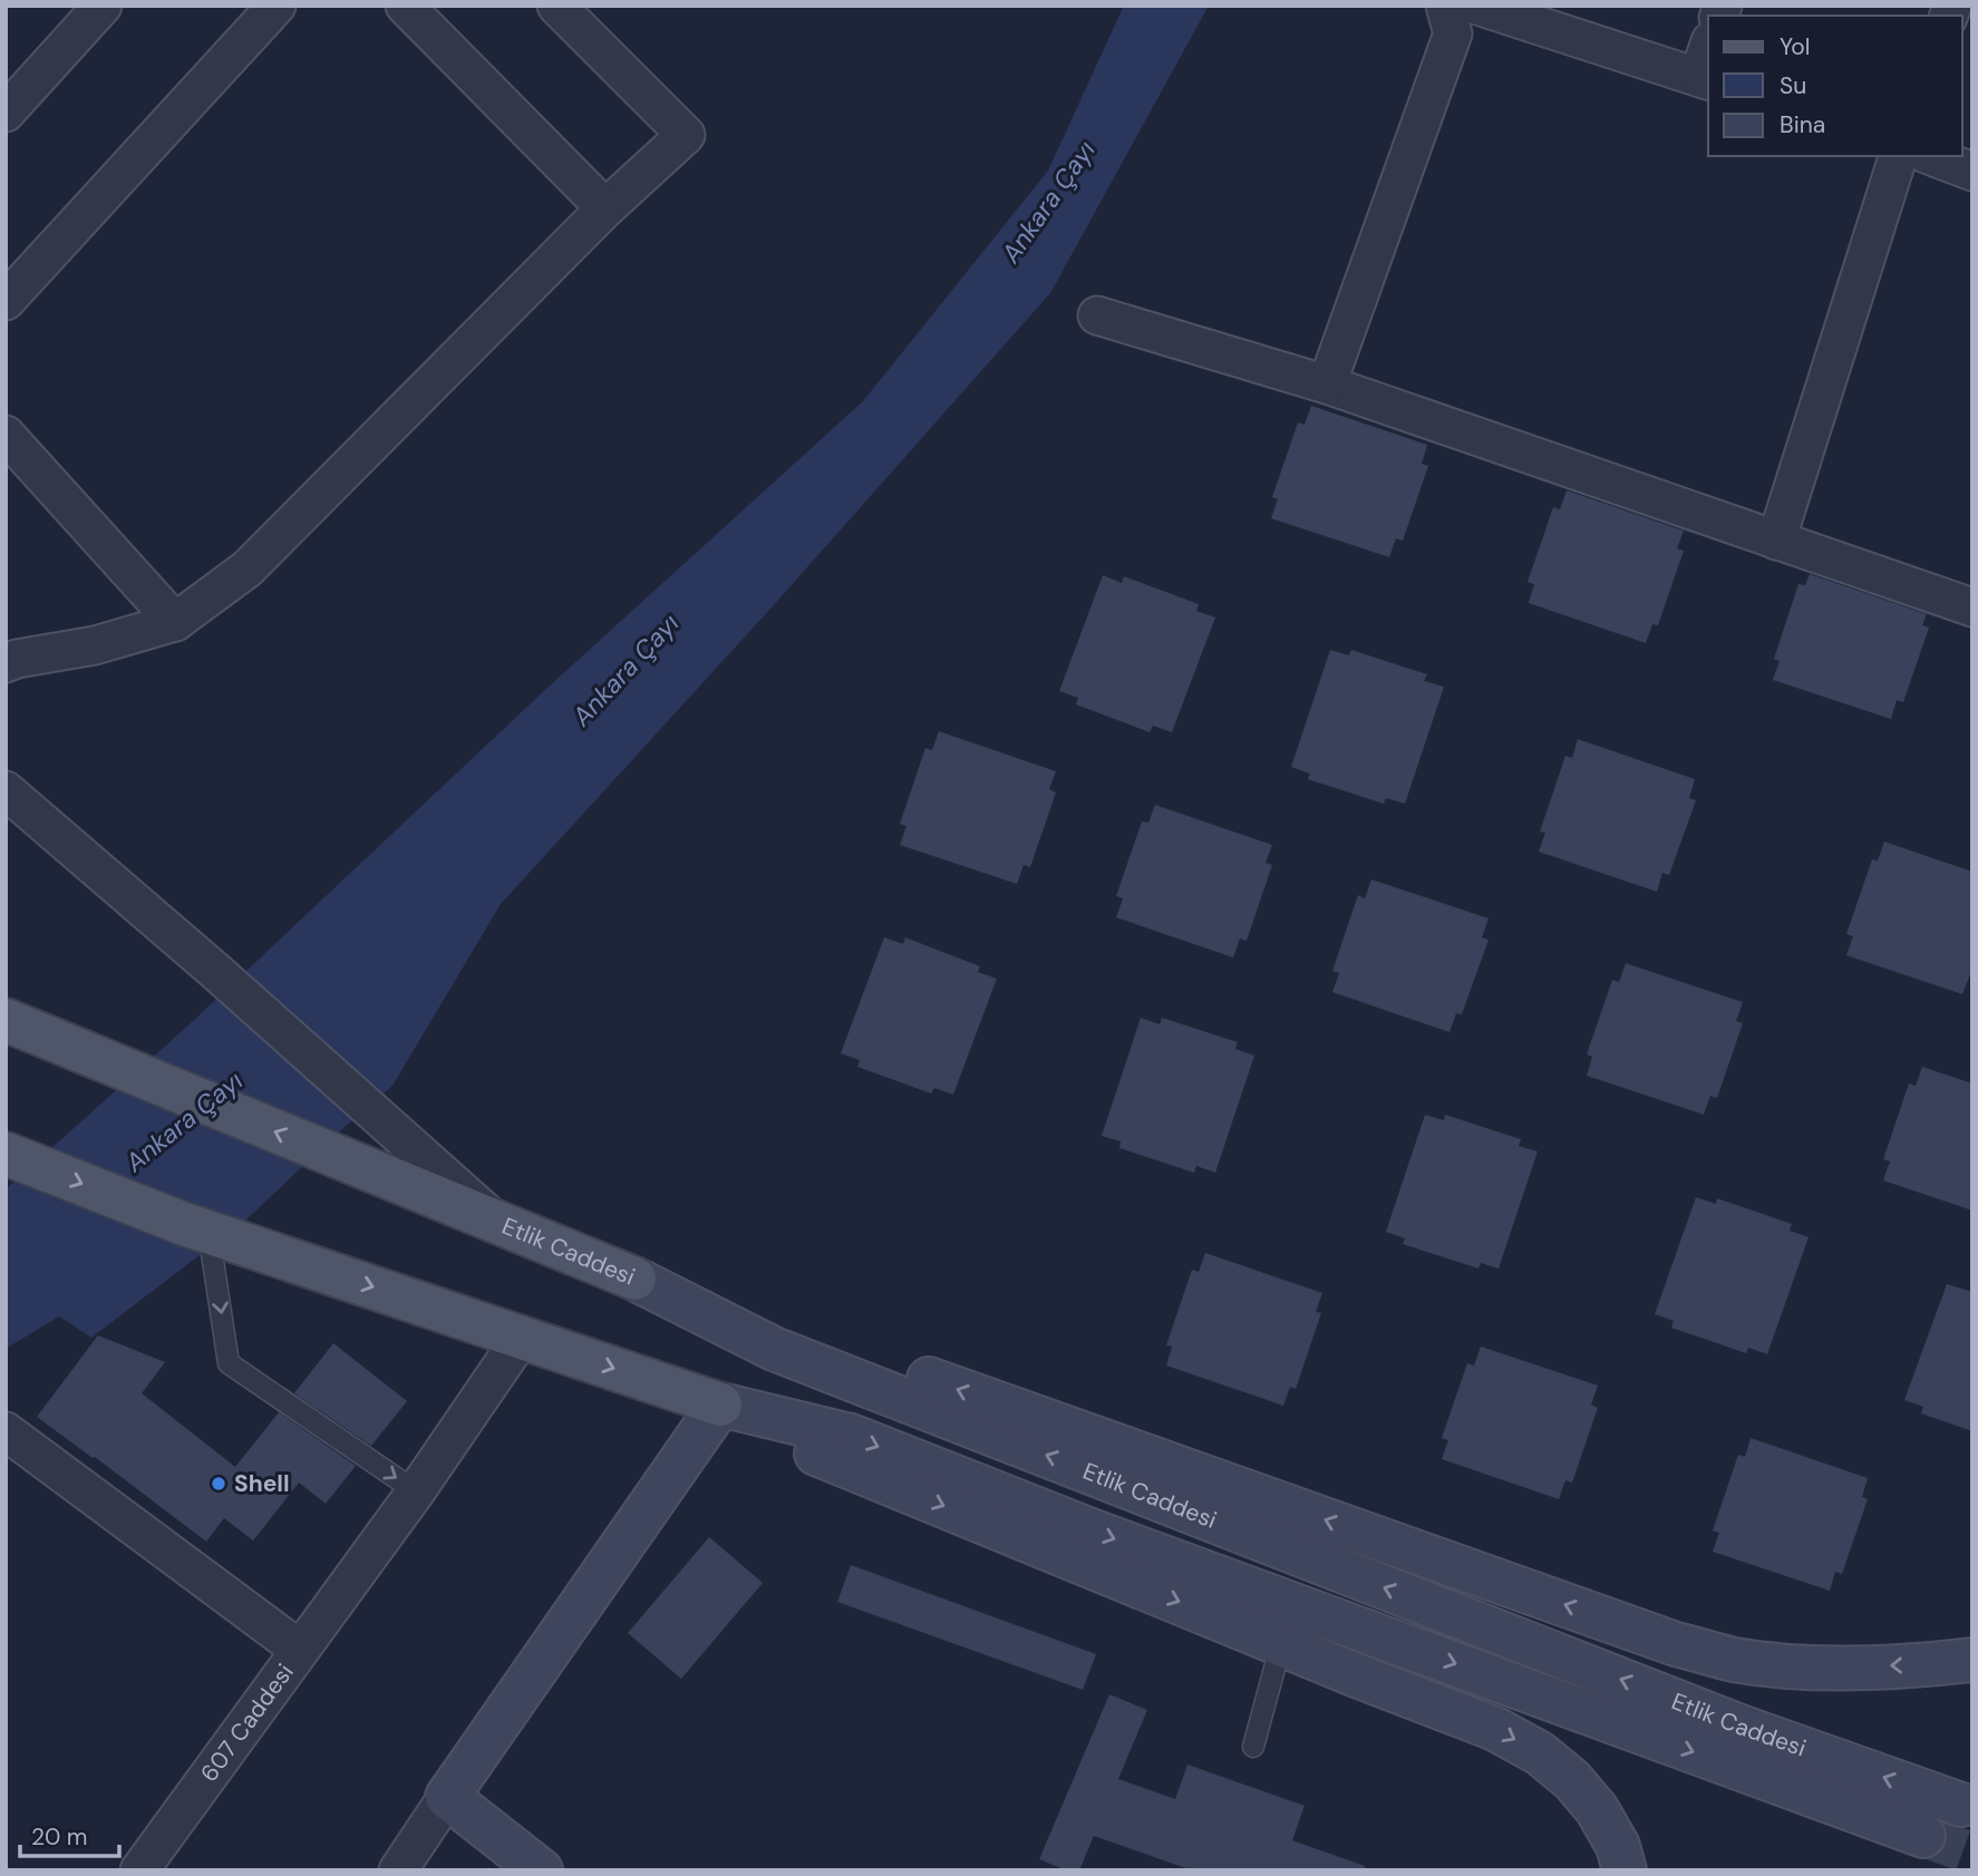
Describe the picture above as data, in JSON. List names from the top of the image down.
{
  "streets": {
    "main road": ["Etlik Caddesi"],
    "street": ["607 Caddesi"]
  },
  "crossings": [
    ["Etlik Caddesi", "607 Caddesi"]
  ],
  "water": ["Ankara Çayı"],
  "places": ["Shell"],
  "legend": ["Yol", "Su", "Bina"],
  "scale_bar": "20 m"
}
